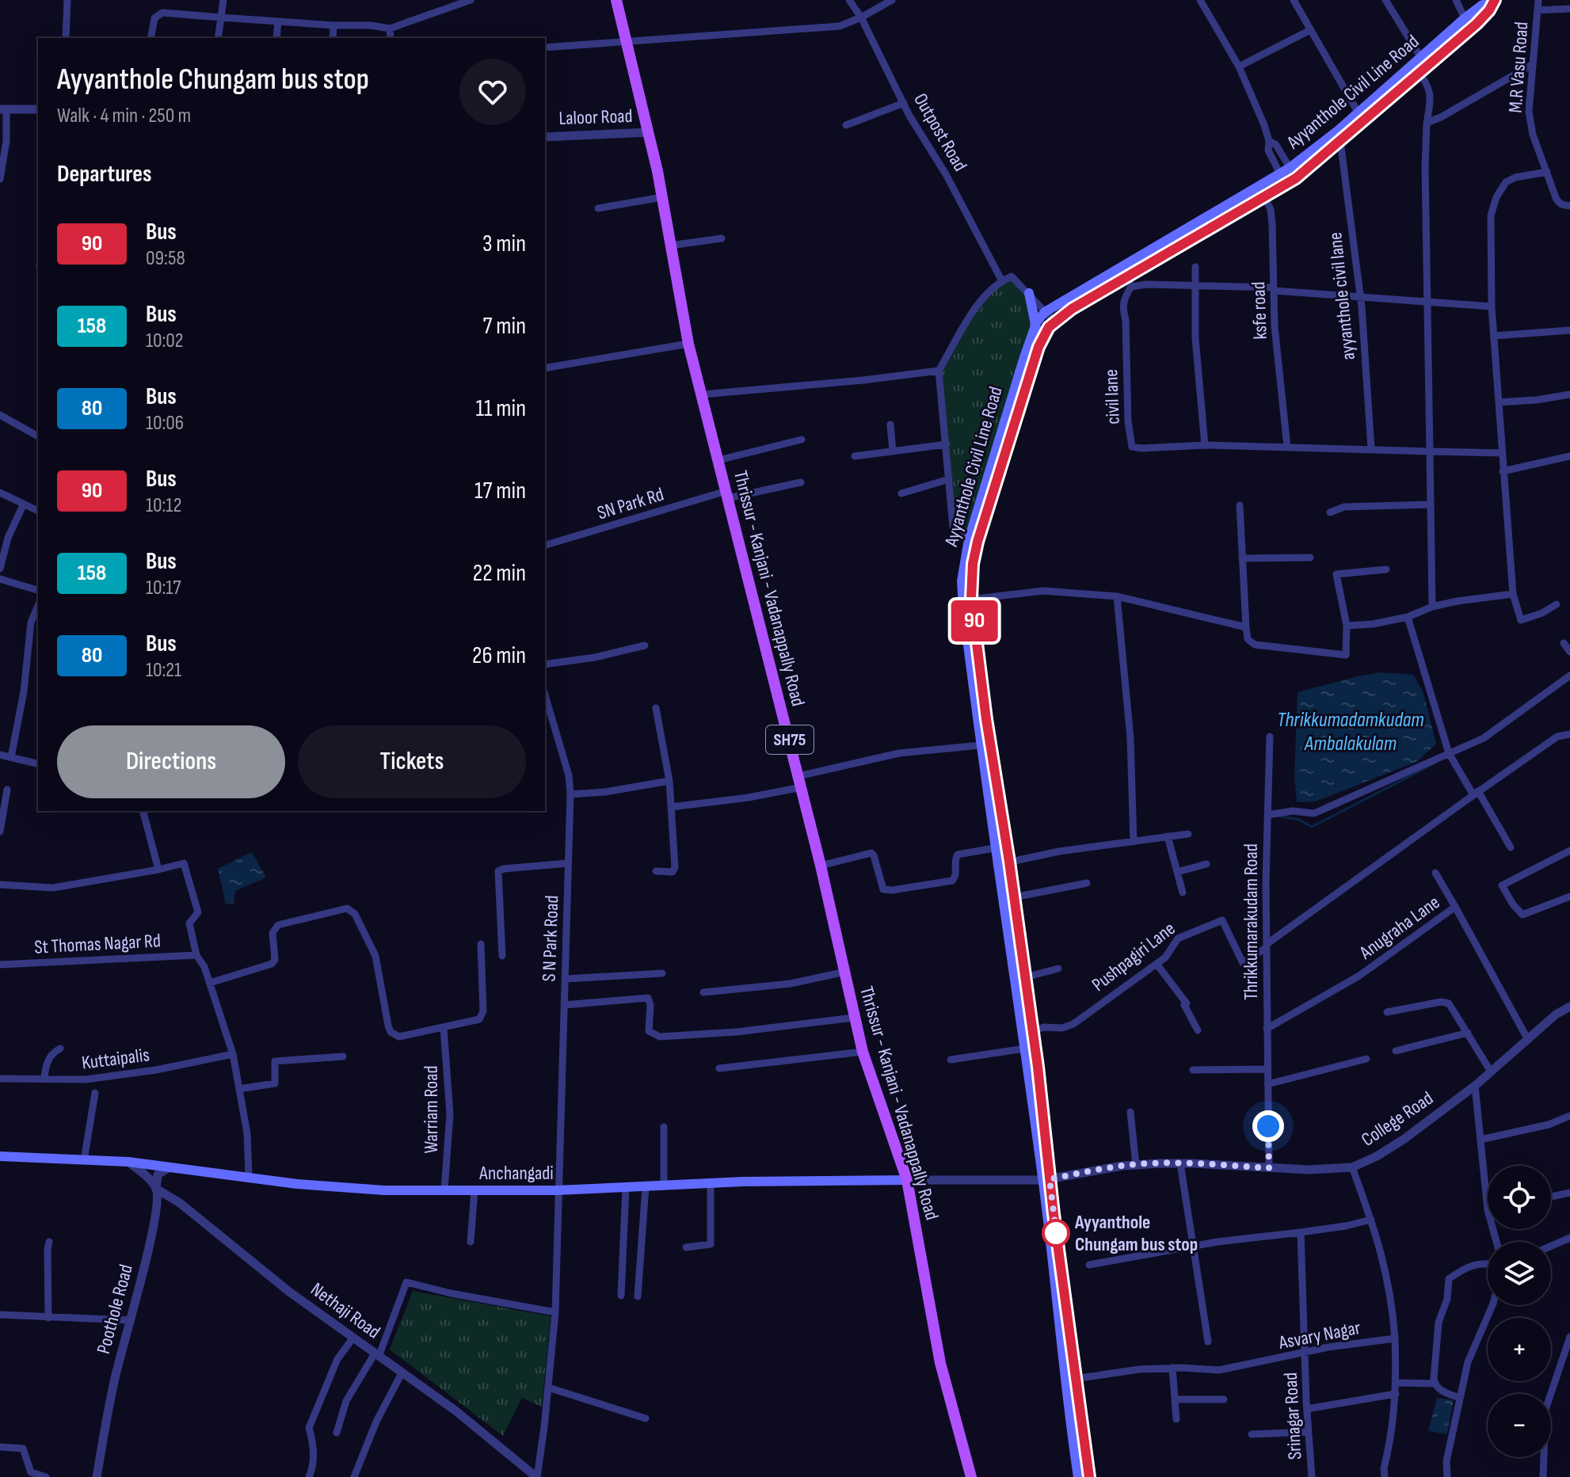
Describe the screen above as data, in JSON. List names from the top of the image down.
{
  "streets": {
    "main road": [
      "Ayyanthole Civil Line Road",
      "Thrissur - Kanjani - Vadanappally Road",
      "SH75",
      "Anchangadi"
    ],
    "street": [
      "M.R Vasu Road",
      "Laloor Road",
      "Outpost Road",
      "ayyanthole civil lane",
      "ksfe road",
      "civil lane",
      "SN Park Rd",
      "Thrikkumarakudam Road",
      "Anugraha Lane",
      "S N Park Road",
      "St Thomas Nagar Rd",
      "Pushpagiri Lane",
      "Kuttaipalis",
      "Warriam Road",
      "College Road",
      "Poothole Road",
      "Nethaji Road",
      "Asvary Nagar",
      "Srinagar Road"
    ]
  },
  "crossings": [
    ["Ayyanthole Civil Line Road", "ayyanthole civil lane"],
    ["Ayyanthole Civil Line Road", "ksfe road"],
    ["Ayyanthole Civil Line Road", "Pushpagiri Lane"],
    ["Ayyanthole Civil Line Road", "College Road"],
    ["Ayyanthole Civil Line Road", "Asvary Nagar"],
    ["Laloor Road", "Thrissur - Kanjani - Vadanappally Road"],
    ["ayyanthole civil lane", "civil lane"],
    ["ksfe road", "civil lane"],
    ["SN Park Rd", "Thrissur - Kanjani - Vadanappally Road"],
    ["Thrissur - Kanjani - Vadanappally Road", "College Road"],
    ["Thrissur - Kanjani - Vadanappally Road", "Anchangadi"],
    ["Thrikkumarakudam Road", "Anugraha Lane"],
    ["Thrikkumarakudam Road", "Pushpagiri Lane"],
    ["Thrikkumarakudam Road", "College Road"],
    ["Anugraha Lane", "College Road"],
    ["S N Park Road", "Anchangadi"],
    ["S N Park Road", "Nethaji Road"],
    ["Warriam Road", "Anchangadi"],
    ["College Road", "Anchangadi"],
    ["Anchangadi", "Nethaji Road"],
    ["Poothole Road", "Nethaji Road"],
    ["Asvary Nagar", "Srinagar Road"]
  ],
  "water": ["Thrikkumadamkudam Ambalakulam"],
  "places": ["Ayyanthole Chungam bus stop"],
  "lines": ["bus line 90"],
  "page": {
    "on_map": "90",
    "heading": [
      ["Ayyanthole Chungam bus stop", "Walk · 4 min · 250 m"],
      "Departures"
    ],
    "list": [
      {
        "mark": "90",
        "name": "Bus",
        "note": "09:58",
        "value": "3 min"
      },
      {
        "mark": "158",
        "name": "Bus",
        "note": "10:02",
        "value": "7 min"
      },
      {
        "mark": "80",
        "name": "Bus",
        "note": "10:06",
        "value": "11 min"
      },
      {
        "mark": "90",
        "name": "Bus",
        "note": "10:12",
        "value": "17 min"
      },
      {
        "mark": "158",
        "name": "Bus",
        "note": "10:17",
        "value": "22 min"
      },
      {
        "mark": "80",
        "name": "Bus",
        "note": "10:21",
        "value": "26 min"
      }
    ],
    "buttons": ["Directions", "Tickets"],
    "map_buttons": ["+", "−"]
  }
}
